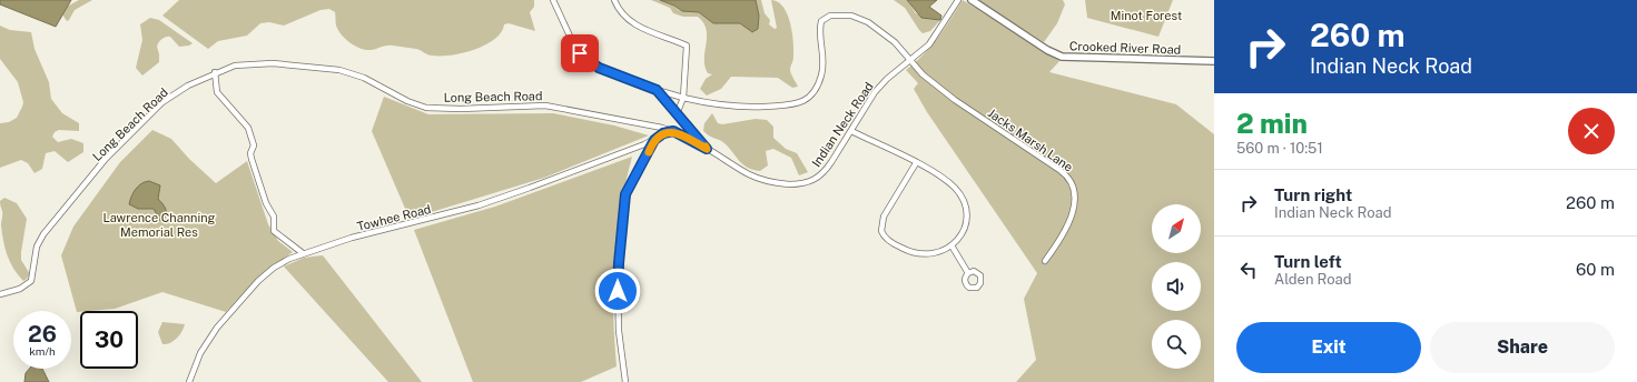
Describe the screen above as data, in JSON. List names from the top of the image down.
{
  "streets": {
    "street": [
      "Crooked River Road",
      "Long Beach Road",
      "Indian Neck Road",
      "Jacks Marsh Lane",
      "Towhee Road"
    ]
  },
  "crossings": [
    ["Long Beach Road", "Indian Neck Road"],
    ["Indian Neck Road", "Jacks Marsh Lane"]
  ],
  "parks": ["Minot Forest", "Lawrence Channing Memorial Res"],
  "north": "top right",
  "page": {
    "turn": ["260 m", "Indian Neck Road"],
    "heading": ["2 min", "560 m · 10:51"],
    "list": [
      {
        "name": "Turn right",
        "note": "Indian Neck Road",
        "value": "260 m"
      },
      {
        "name": "Turn left",
        "note": "Alden Road",
        "value": "60 m"
      }
    ],
    "speed": "26 km/h",
    "limit": "30",
    "buttons": ["Exit", "Share"]
  }
}
